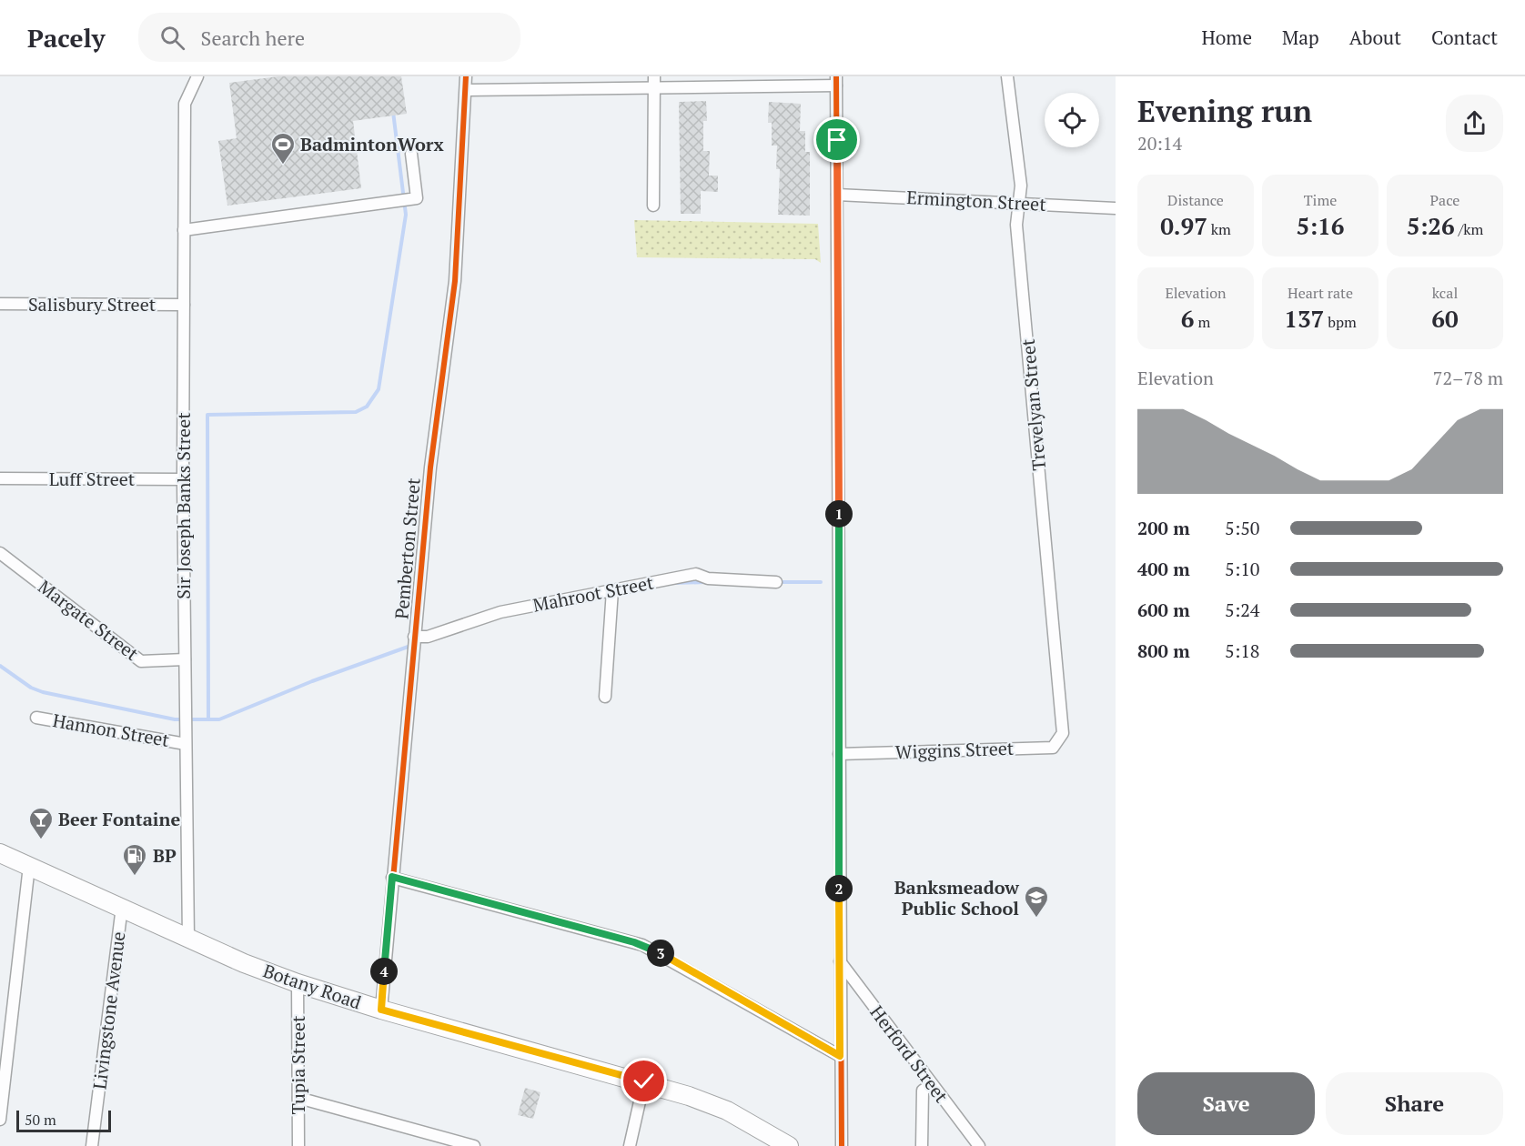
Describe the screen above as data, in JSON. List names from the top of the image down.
{
  "streets": {
    "main road": ["Botany Road"],
    "street": [
      "Ermington Street",
      "Salisbury Street",
      "Trevelyan Street",
      "Luff Street",
      "Sir Joseph Banks Street",
      "Pemberton Street",
      "Mahroot Street",
      "Margate Street",
      "Hannon Street",
      "Wiggins Street",
      "Livingstone Avenue",
      "Herford Street",
      "Tupia Street"
    ]
  },
  "crossings": [
    ["Ermington Street", "Trevelyan Street"],
    ["Salisbury Street", "Sir Joseph Banks Street"],
    ["Trevelyan Street", "Wiggins Street"],
    ["Luff Street", "Sir Joseph Banks Street"],
    ["Sir Joseph Banks Street", "Margate Street"],
    ["Sir Joseph Banks Street", "Hannon Street"],
    ["Sir Joseph Banks Street", "Botany Road"],
    ["Pemberton Street", "Mahroot Street"],
    ["Pemberton Street", "Botany Road"],
    ["Botany Road", "Livingstone Avenue"],
    ["Botany Road", "Tupia Street"]
  ],
  "places": {
    "sports": ["BadmintonWorx"],
    "bar": ["Beer Fontaine"],
    "fuel station": ["BP"],
    "school or university": ["Banksmeadow Public School"]
  },
  "scale_bar": "50 m",
  "page": {
    "header": "Pacely",
    "search": "Search here",
    "nav": [
      "Home",
      "Map",
      "About",
      "Contact"
    ],
    "heading": ["Evening run", "20:14"],
    "stats": [
      ["Distance", "0.97 km"],
      ["Time", "5:16"],
      ["Pace", "5:26 /km"],
      ["Elevation", "6 m"],
      ["Heart rate", "137 bpm"],
      ["kcal", "60"]
    ],
    "chart": ["Elevation", "72–78 m"],
    "pins": [
      "1",
      "2",
      "3",
      "4"
    ],
    "list": [
      {
        "name": "200 m",
        "note": "5:50"
      },
      {
        "name": "400 m",
        "note": "5:10"
      },
      {
        "name": "600 m",
        "note": "5:24"
      },
      {
        "name": "800 m",
        "note": "5:18"
      }
    ],
    "buttons": ["Save", "Share"],
    "scale": "50 m"
  }
}
